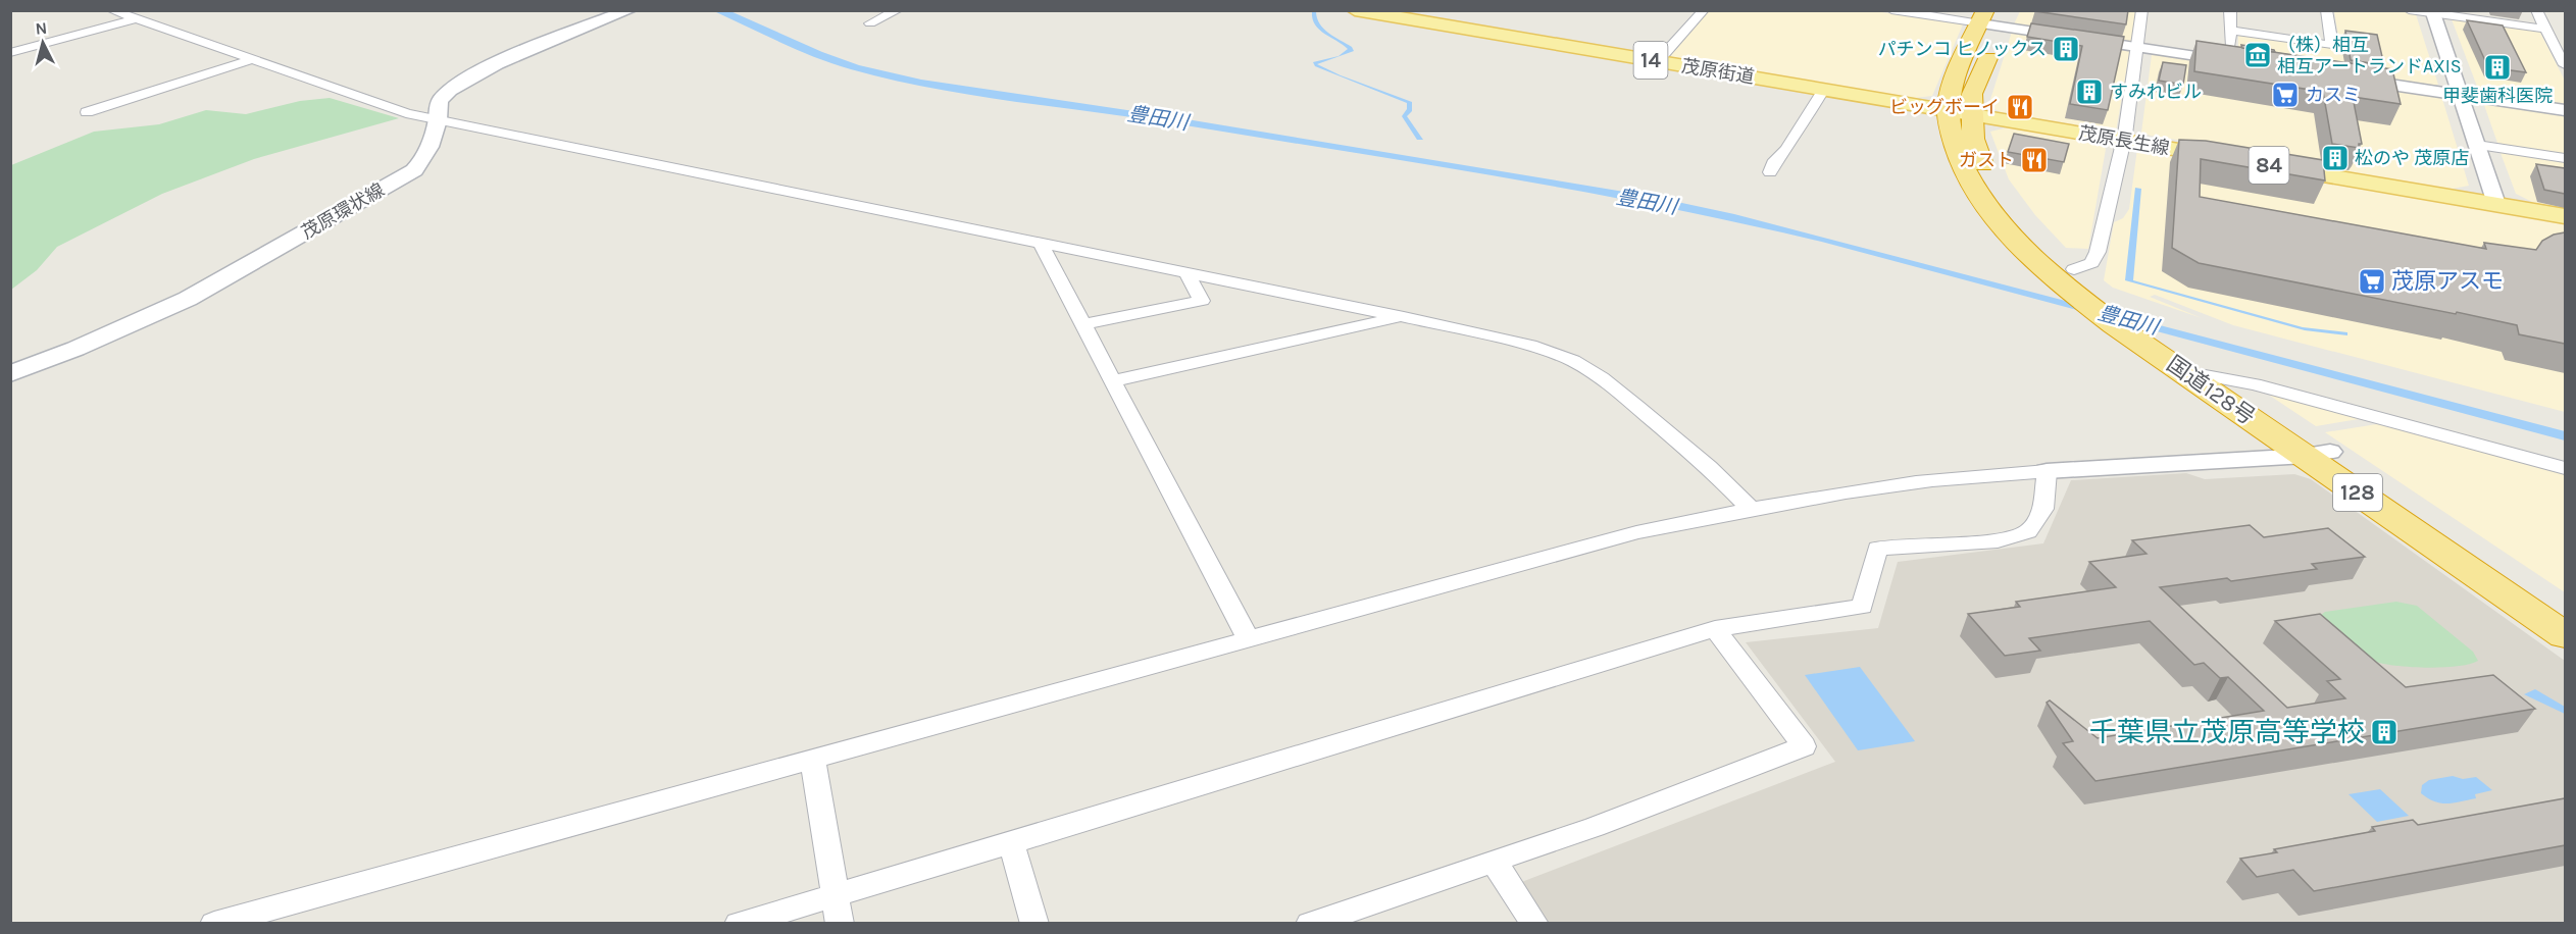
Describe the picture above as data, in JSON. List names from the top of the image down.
{
  "streets": {
    "highway": ["国道128号", "128"],
    "main road": [
      "14",
      "茂原街道",
      "茂原長生線",
      "84",
      "茂原環状線"
    ]
  },
  "crossings": [
    ["茂原街道", "茂原長生線"],
    ["茂原街道", "国道128号"],
    ["茂原長生線", "国道128号"]
  ],
  "water": ["豊田川"],
  "places": {
    "building": [
      "パチンコ ヒノックス",
      "甲斐歯科医院",
      "すみれビル",
      "松のや 茂原店",
      "千葉県立茂原高等学校"
    ],
    "museum": ["（株）相互 相互アートランドAXIS"],
    "supermarket": ["カスミ", "茂原アスモ"],
    "restaurant": ["ビッグボーイ", "ガスト"]
  },
  "north": "top"
}
